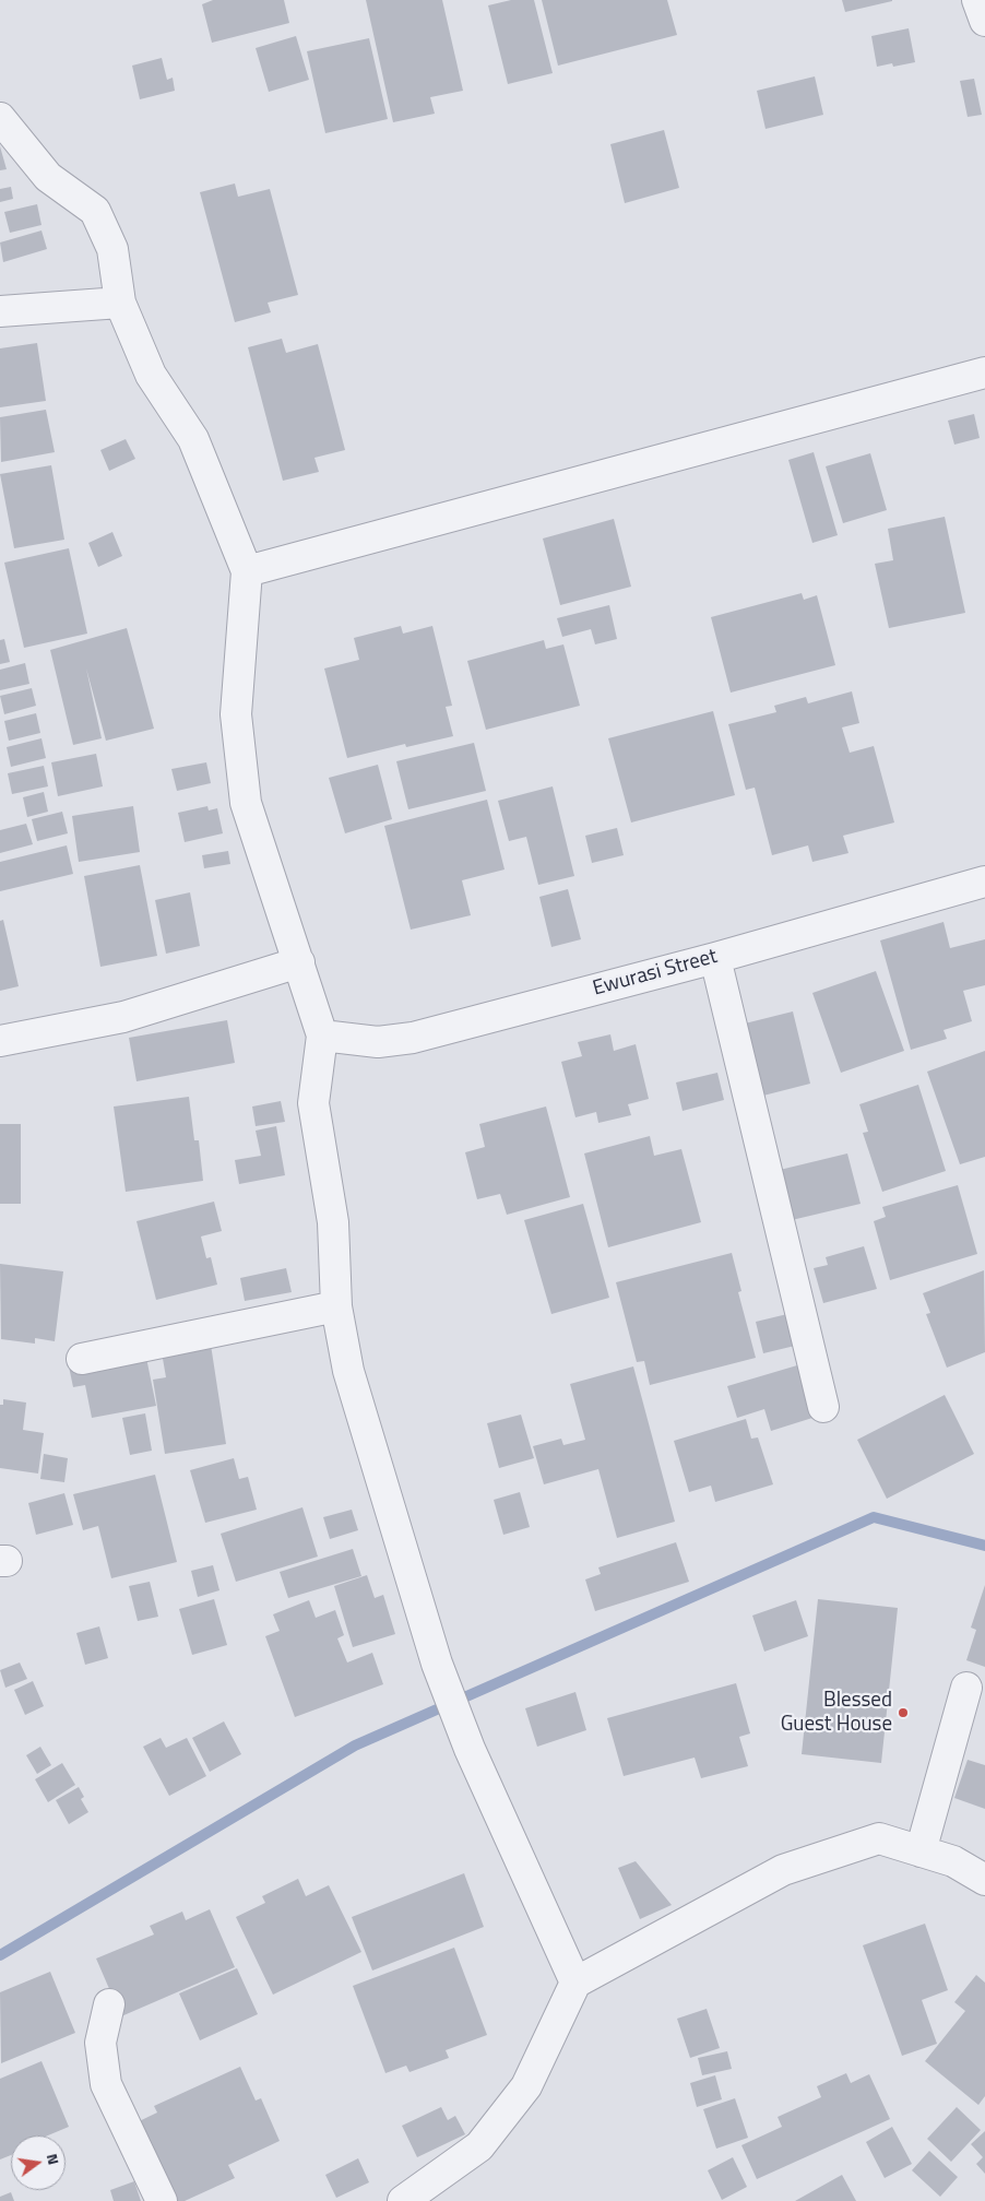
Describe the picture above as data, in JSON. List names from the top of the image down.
{
  "streets": {
    "street": ["Ewurasi Street"]
  },
  "places": ["Blessed Guest House"],
  "north": "right"
}
